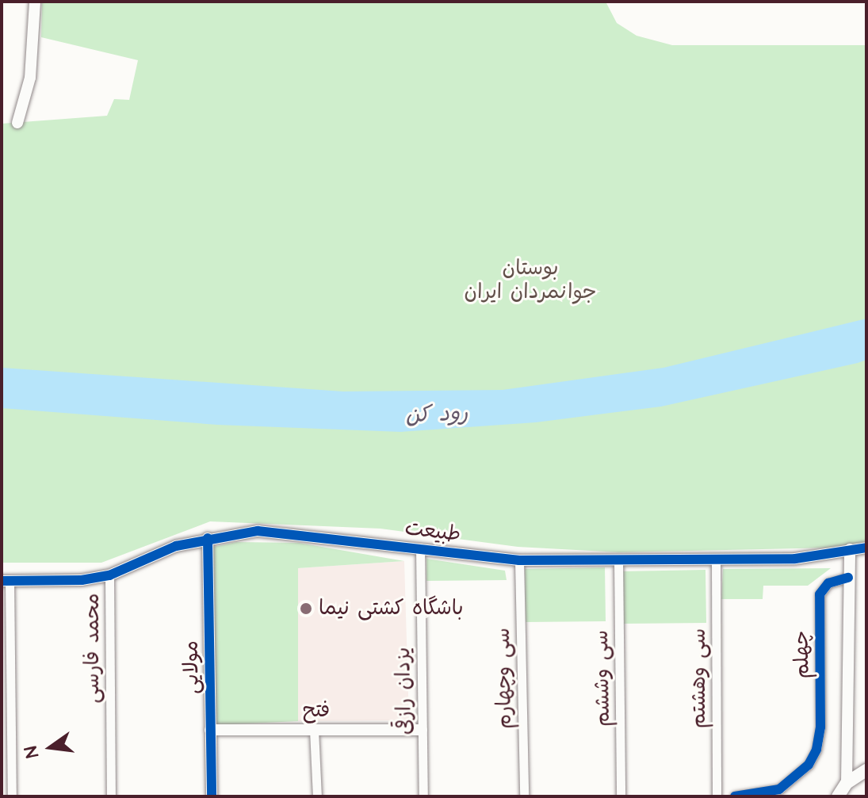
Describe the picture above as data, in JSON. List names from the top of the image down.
{
  "streets": {
    "street": [
      "طبیعت",
      "محمد فارسی",
      "چهلم",
      "مولایی",
      "سی وچهارم",
      "سی وششم",
      "سی وهشتم",
      "یزدان رازقی",
      "فتح"
    ]
  },
  "crossings": [
    ["طبیعت", "محمد فارسی"],
    ["طبیعت", "مولایی"],
    ["طبیعت", "سی وچهارم"],
    ["طبیعت", "سی وششم"],
    ["طبیعت", "سی وهشتم"],
    ["طبیعت", "یزدان رازقی"],
    ["مولایی", "فتح"],
    ["یزدان رازقی", "فتح"]
  ],
  "water": ["رود کن"],
  "parks": ["بوستان جوانمردان ایران"],
  "places": ["باشگاه کشتی نیما"],
  "north": "left"
}
